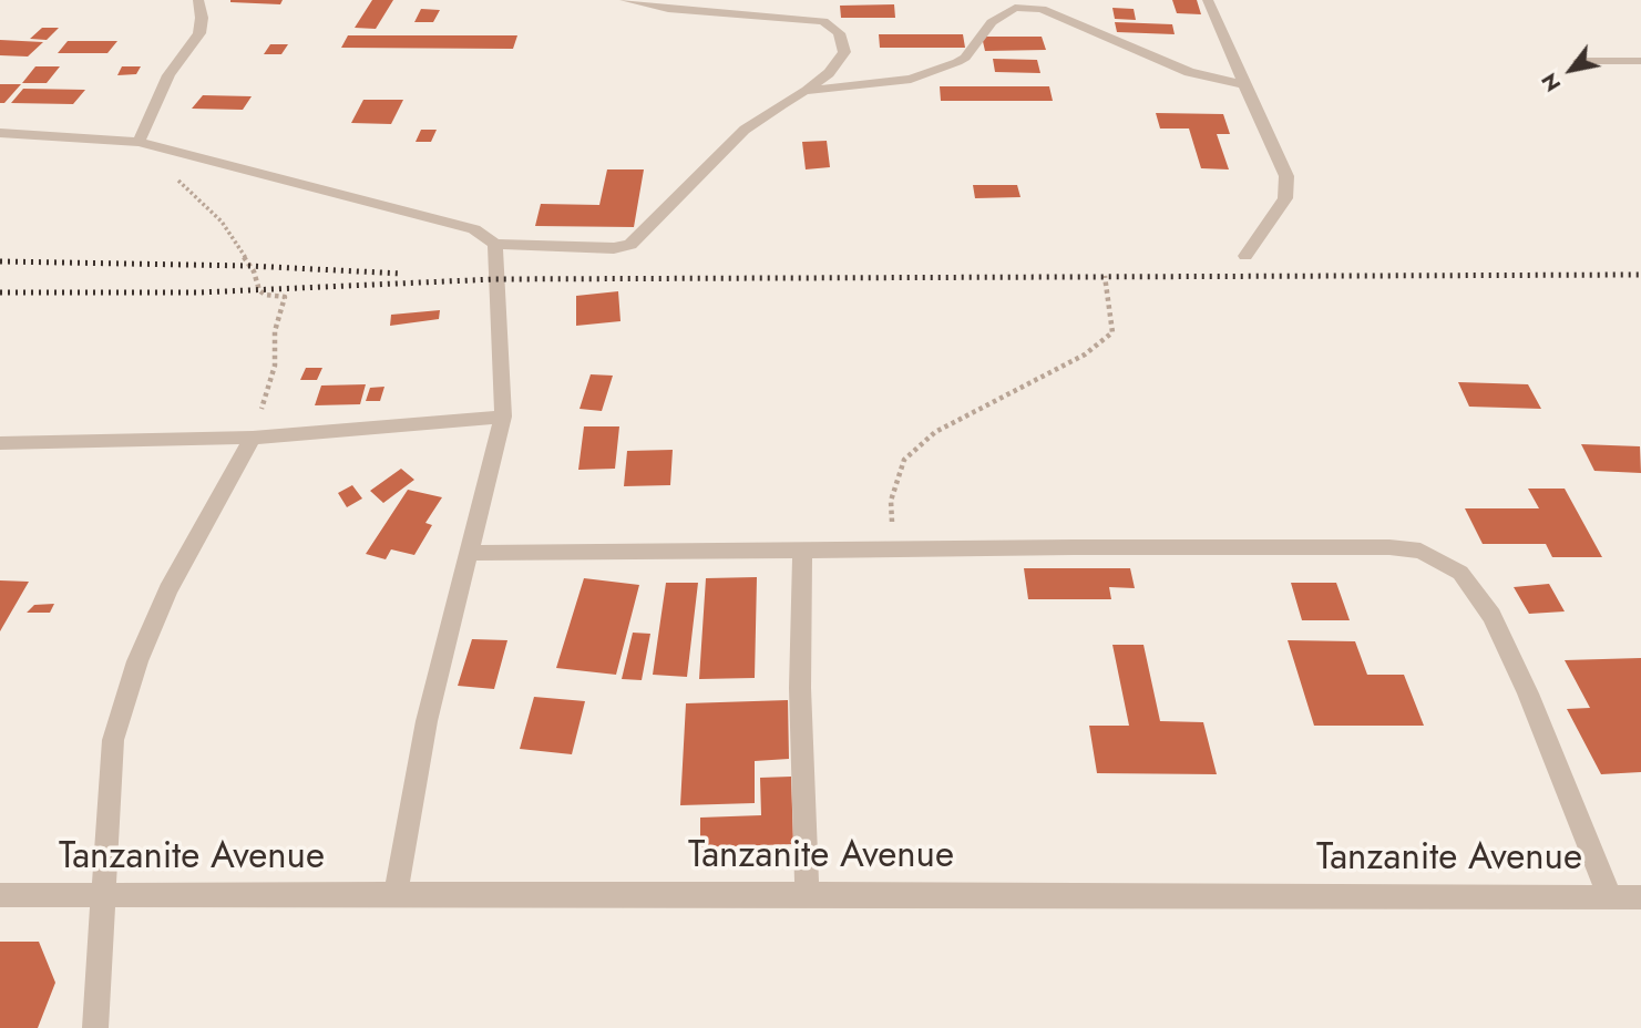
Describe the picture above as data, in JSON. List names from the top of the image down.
{
  "streets": {
    "street": ["Tanzanite Avenue"]
  },
  "north": "bottom left"
}
